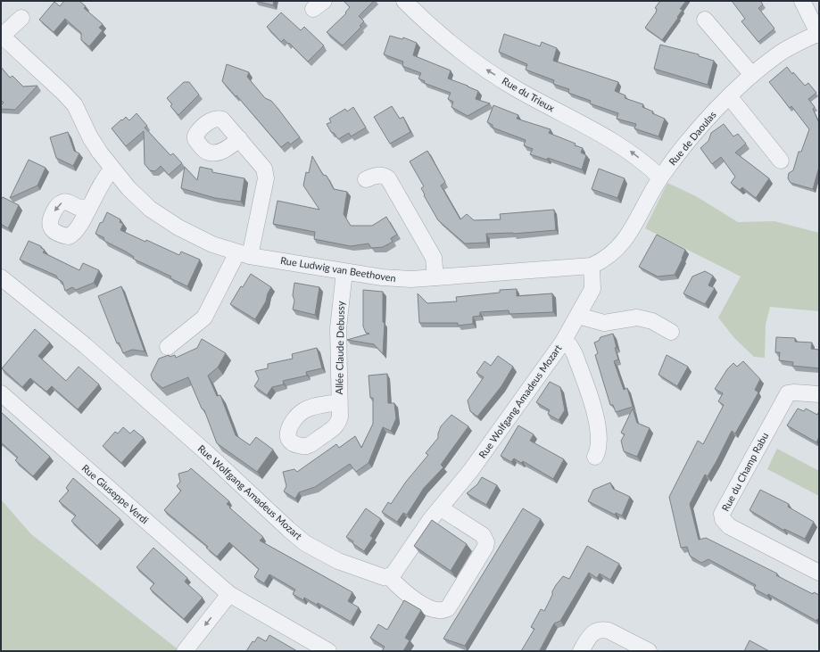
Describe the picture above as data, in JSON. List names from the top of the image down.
{
  "streets": {
    "street": [
      "Rue du Trieux",
      "Rue de Daoulas",
      "Rue Ludwig van Beethoven",
      "Allée Claude Debussy",
      "Rue Wolfgang Amadeus Mozart",
      "Rue du Champ Rabu",
      "Rue Giuseppe Verdi"
    ]
  },
  "crossings": [
    ["Rue du Trieux", "Rue de Daoulas"],
    ["Rue de Daoulas", "Rue Ludwig van Beethoven"],
    ["Rue de Daoulas", "Rue Wolfgang Amadeus Mozart"],
    ["Rue Ludwig van Beethoven", "Allée Claude Debussy"],
    ["Rue Ludwig van Beethoven", "Rue Wolfgang Amadeus Mozart"]
  ],
  "one_way": ["Rue du Trieux"]
}
